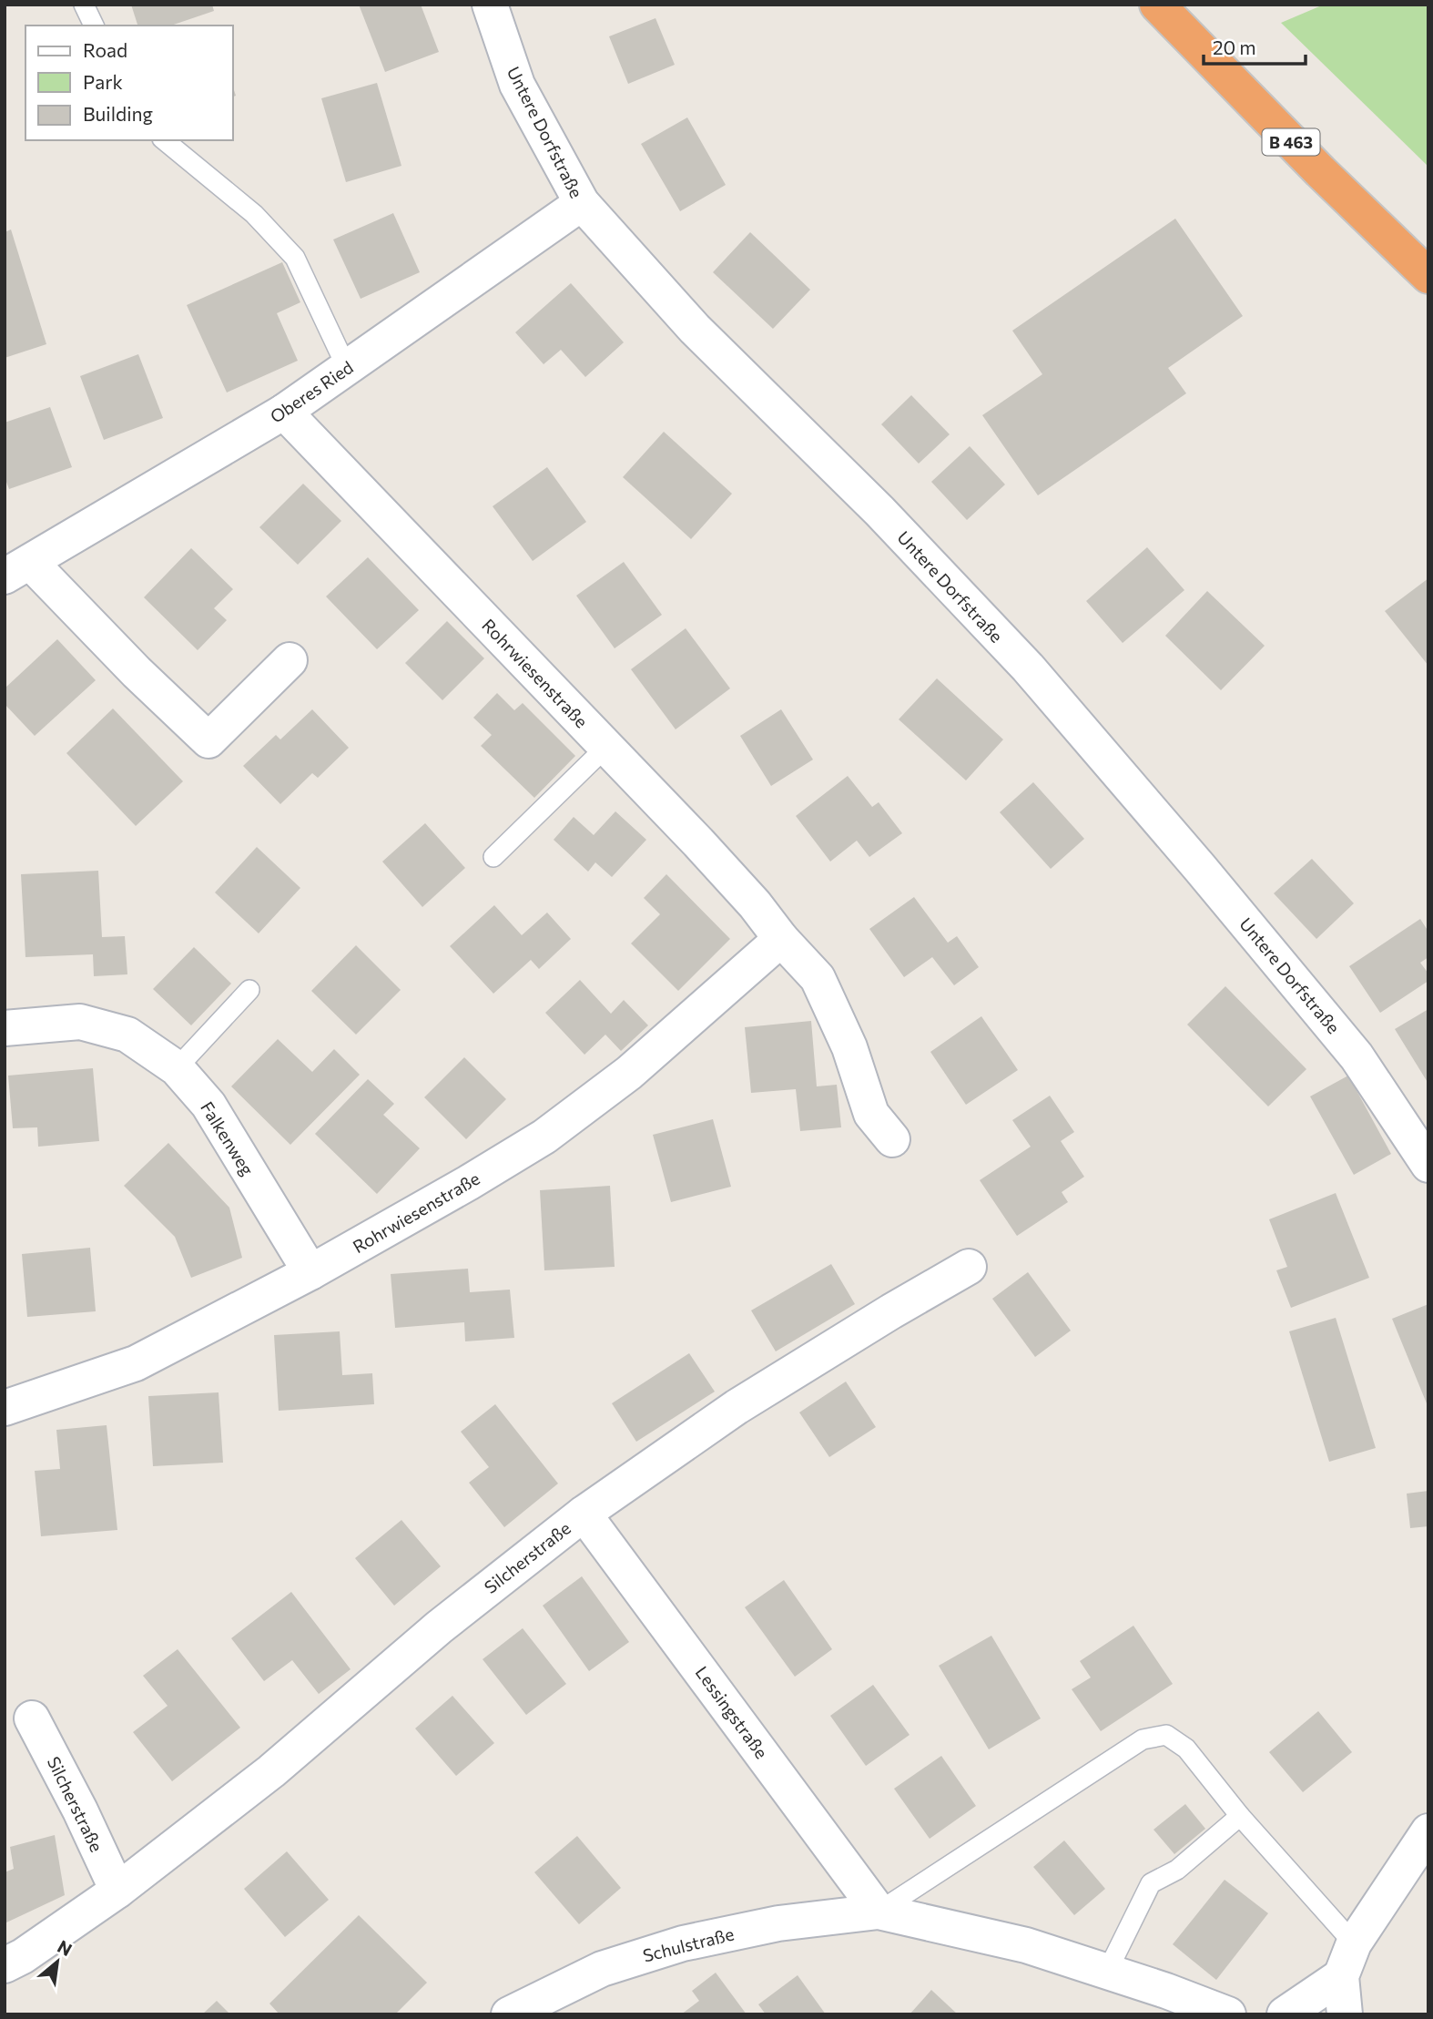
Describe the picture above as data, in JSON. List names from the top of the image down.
{
  "streets": {
    "highway": ["B 463"],
    "street": [
      "Untere Dorfstraße",
      "Oberes Ried",
      "Rohrwiesenstraße",
      "Falkenweg",
      "Silcherstraße",
      "Lessingstraße",
      "Schulstraße"
    ]
  },
  "crossings": [
    ["Untere Dorfstraße", "Oberes Ried"],
    ["Oberes Ried", "Rohrwiesenstraße"],
    ["Rohrwiesenstraße", "Falkenweg"],
    ["Silcherstraße", "Lessingstraße"],
    ["Lessingstraße", "Schulstraße"]
  ],
  "legend": ["Road", "Park", "Building"],
  "scale_bar": "20 m",
  "north": "top right"
}
